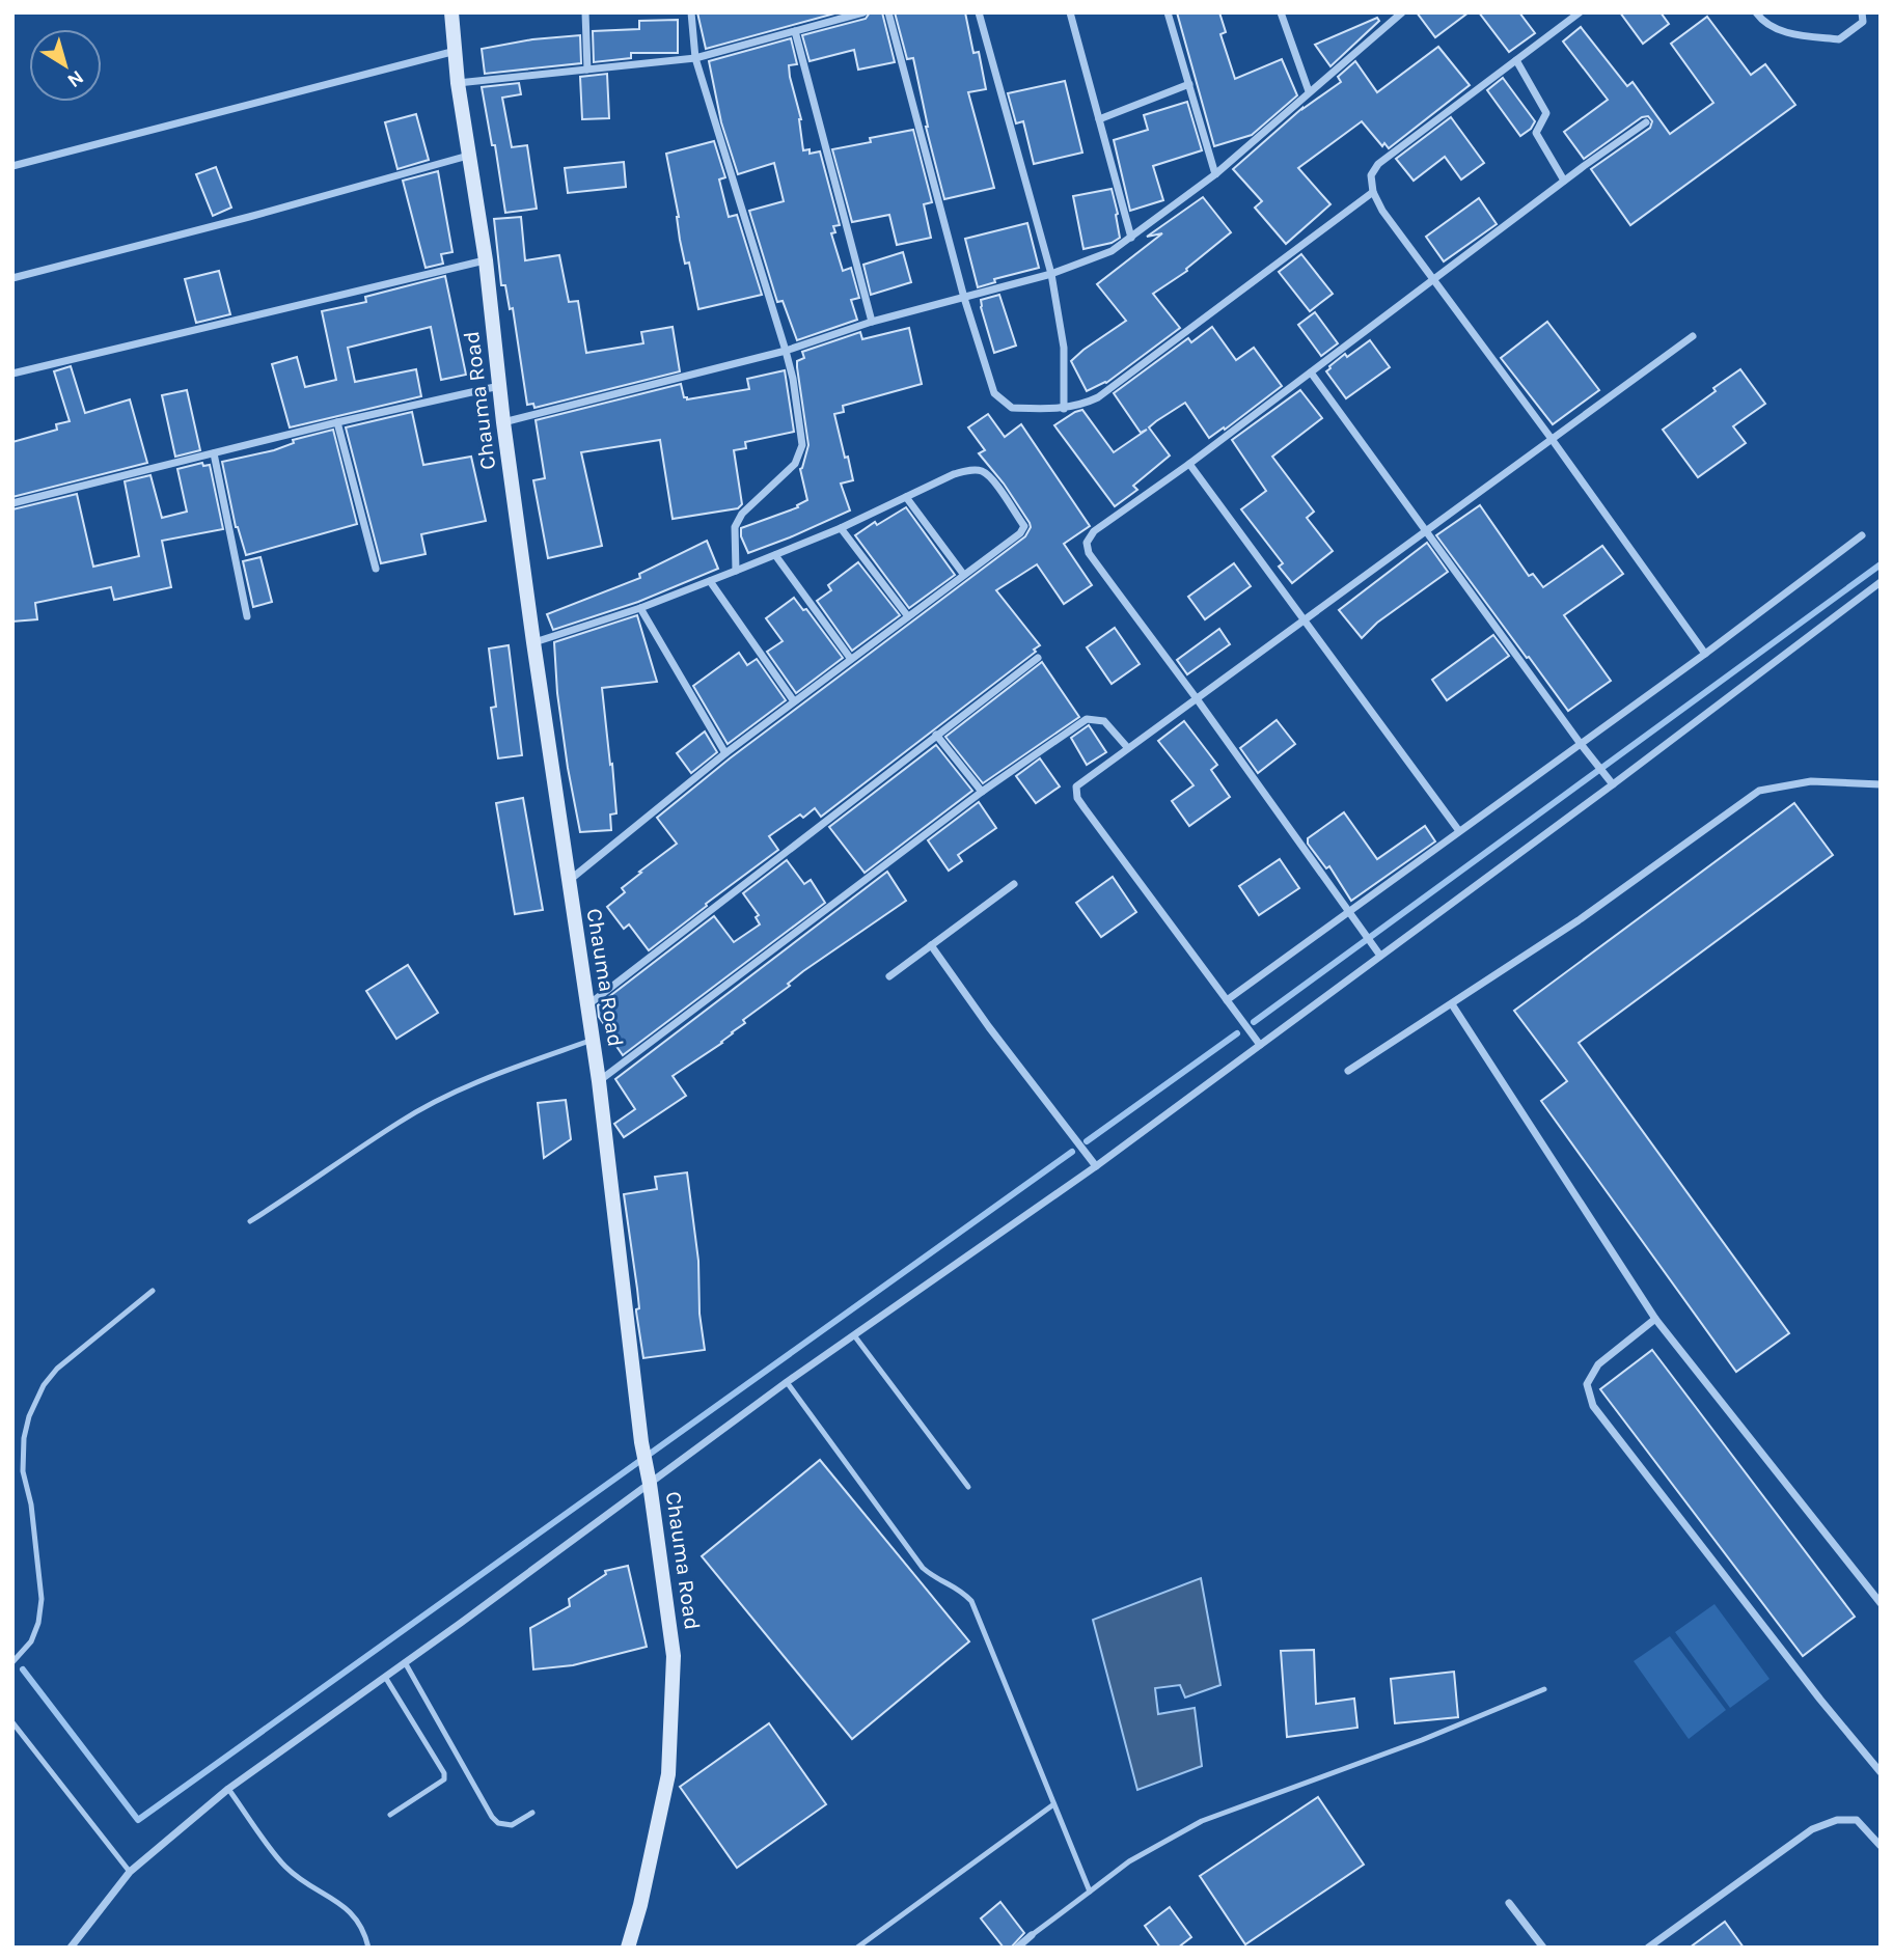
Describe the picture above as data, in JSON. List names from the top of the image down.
{
  "streets": {
    "street": ["Chauma Road"]
  },
  "north": "bottom right"
}
